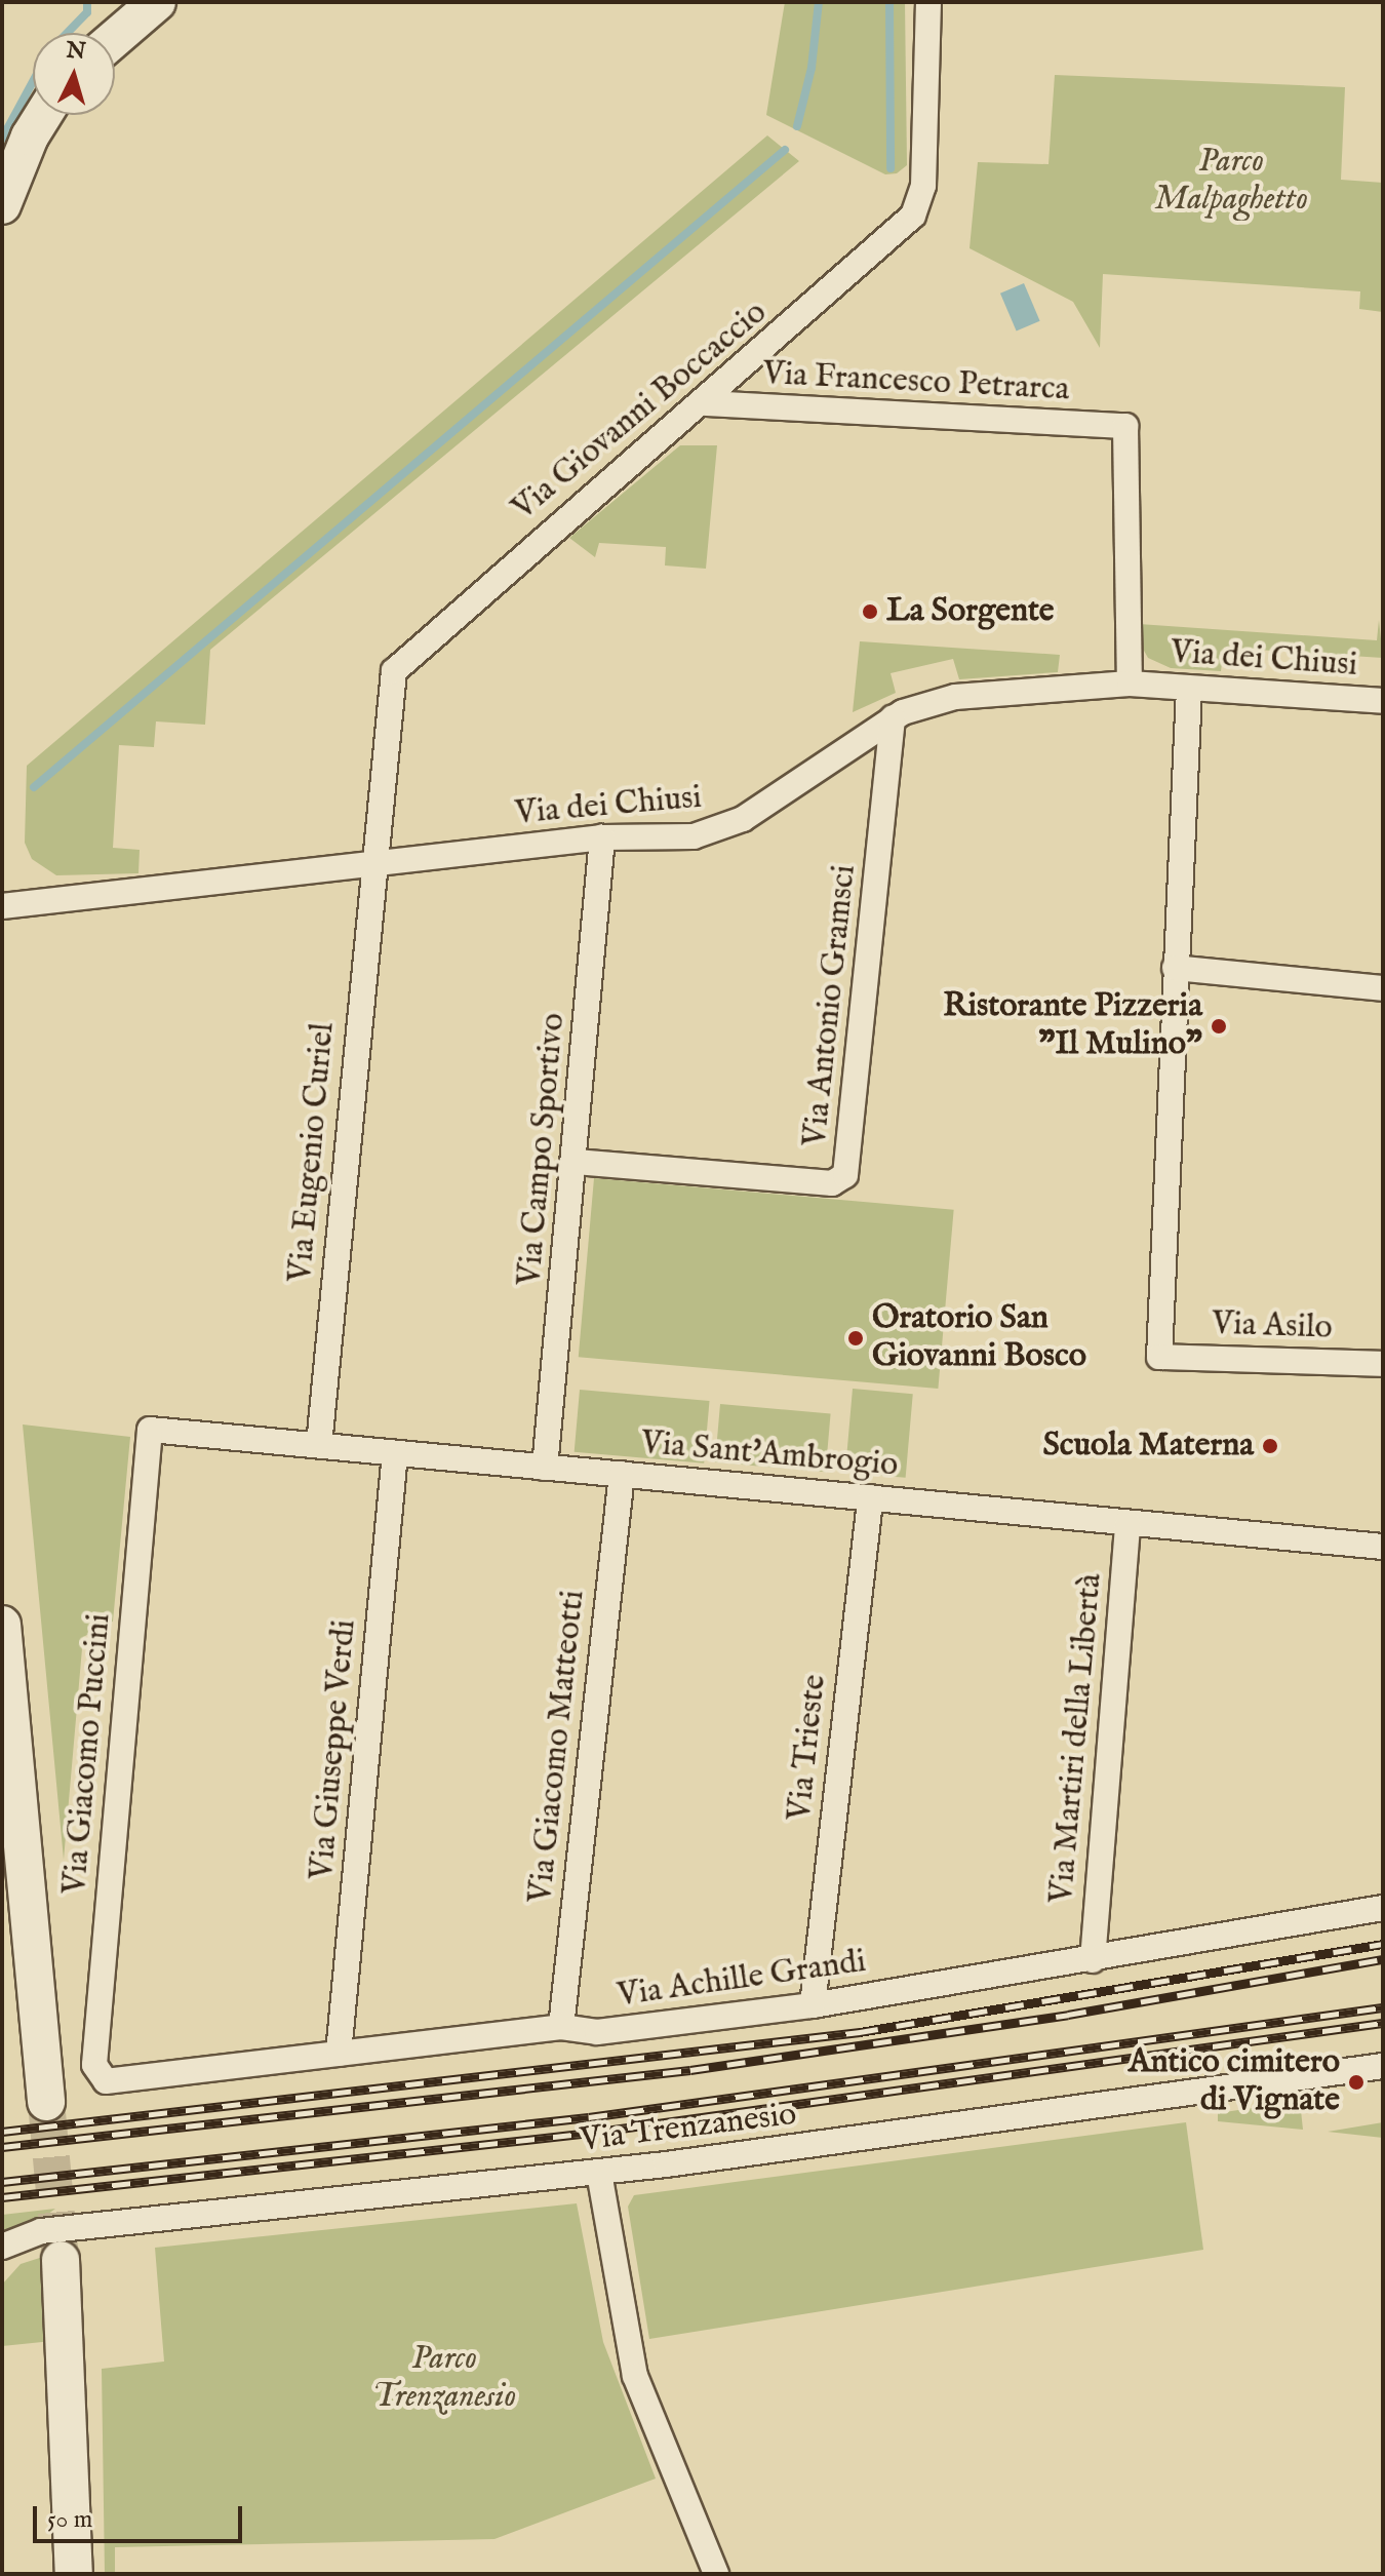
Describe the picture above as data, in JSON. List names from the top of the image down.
{
  "streets": {
    "street": [
      "Via Francesco Petrarca",
      "Via Giovanni Boccaccio",
      "Via dei Chiusi",
      "Via Antonio Gramsci",
      "Via Campo Sportivo",
      "Via Eugenio Curiel",
      "Via Asilo",
      "Via Sant'Ambrogio",
      "Via Martiri della Libertà",
      "Via Giacomo Matteotti",
      "Via Trieste",
      "Via Giuseppe Verdi",
      "Via Giacomo Puccini",
      "Via Achille Grandi",
      "Via Trenzanesio"
    ]
  },
  "crossings": [
    ["Via Francesco Petrarca", "Via Giovanni Boccaccio"],
    ["Via Francesco Petrarca", "Via dei Chiusi"],
    ["Via Giovanni Boccaccio", "Via dei Chiusi"],
    ["Via Giovanni Boccaccio", "Via Eugenio Curiel"],
    ["Via dei Chiusi", "Via Antonio Gramsci"],
    ["Via dei Chiusi", "Via Campo Sportivo"],
    ["Via dei Chiusi", "Via Eugenio Curiel"],
    ["Via Antonio Gramsci", "Via Campo Sportivo"],
    ["Via Campo Sportivo", "Via Sant'Ambrogio"],
    ["Via Eugenio Curiel", "Via Sant'Ambrogio"],
    ["Via Sant'Ambrogio", "Via Martiri della Libertà"],
    ["Via Sant'Ambrogio", "Via Giacomo Matteotti"],
    ["Via Sant'Ambrogio", "Via Trieste"],
    ["Via Sant'Ambrogio", "Via Giuseppe Verdi"],
    ["Via Sant'Ambrogio", "Via Giacomo Puccini"],
    ["Via Martiri della Libertà", "Via Achille Grandi"],
    ["Via Giacomo Matteotti", "Via Achille Grandi"],
    ["Via Trieste", "Via Achille Grandi"],
    ["Via Giuseppe Verdi", "Via Achille Grandi"],
    ["Via Giacomo Puccini", "Via Achille Grandi"]
  ],
  "parks": ["Parco Malpaghetto", "Parco Trenzanesio"],
  "places": [
    "La Sorgente",
    "Ristorante Pizzeria \"Il Mulino\"",
    "Oratorio San Giovanni Bosco",
    "Scuola Materna",
    "Antico cimitero di Vignate"
  ],
  "scale_bar": "50 m",
  "north": "top"
}
